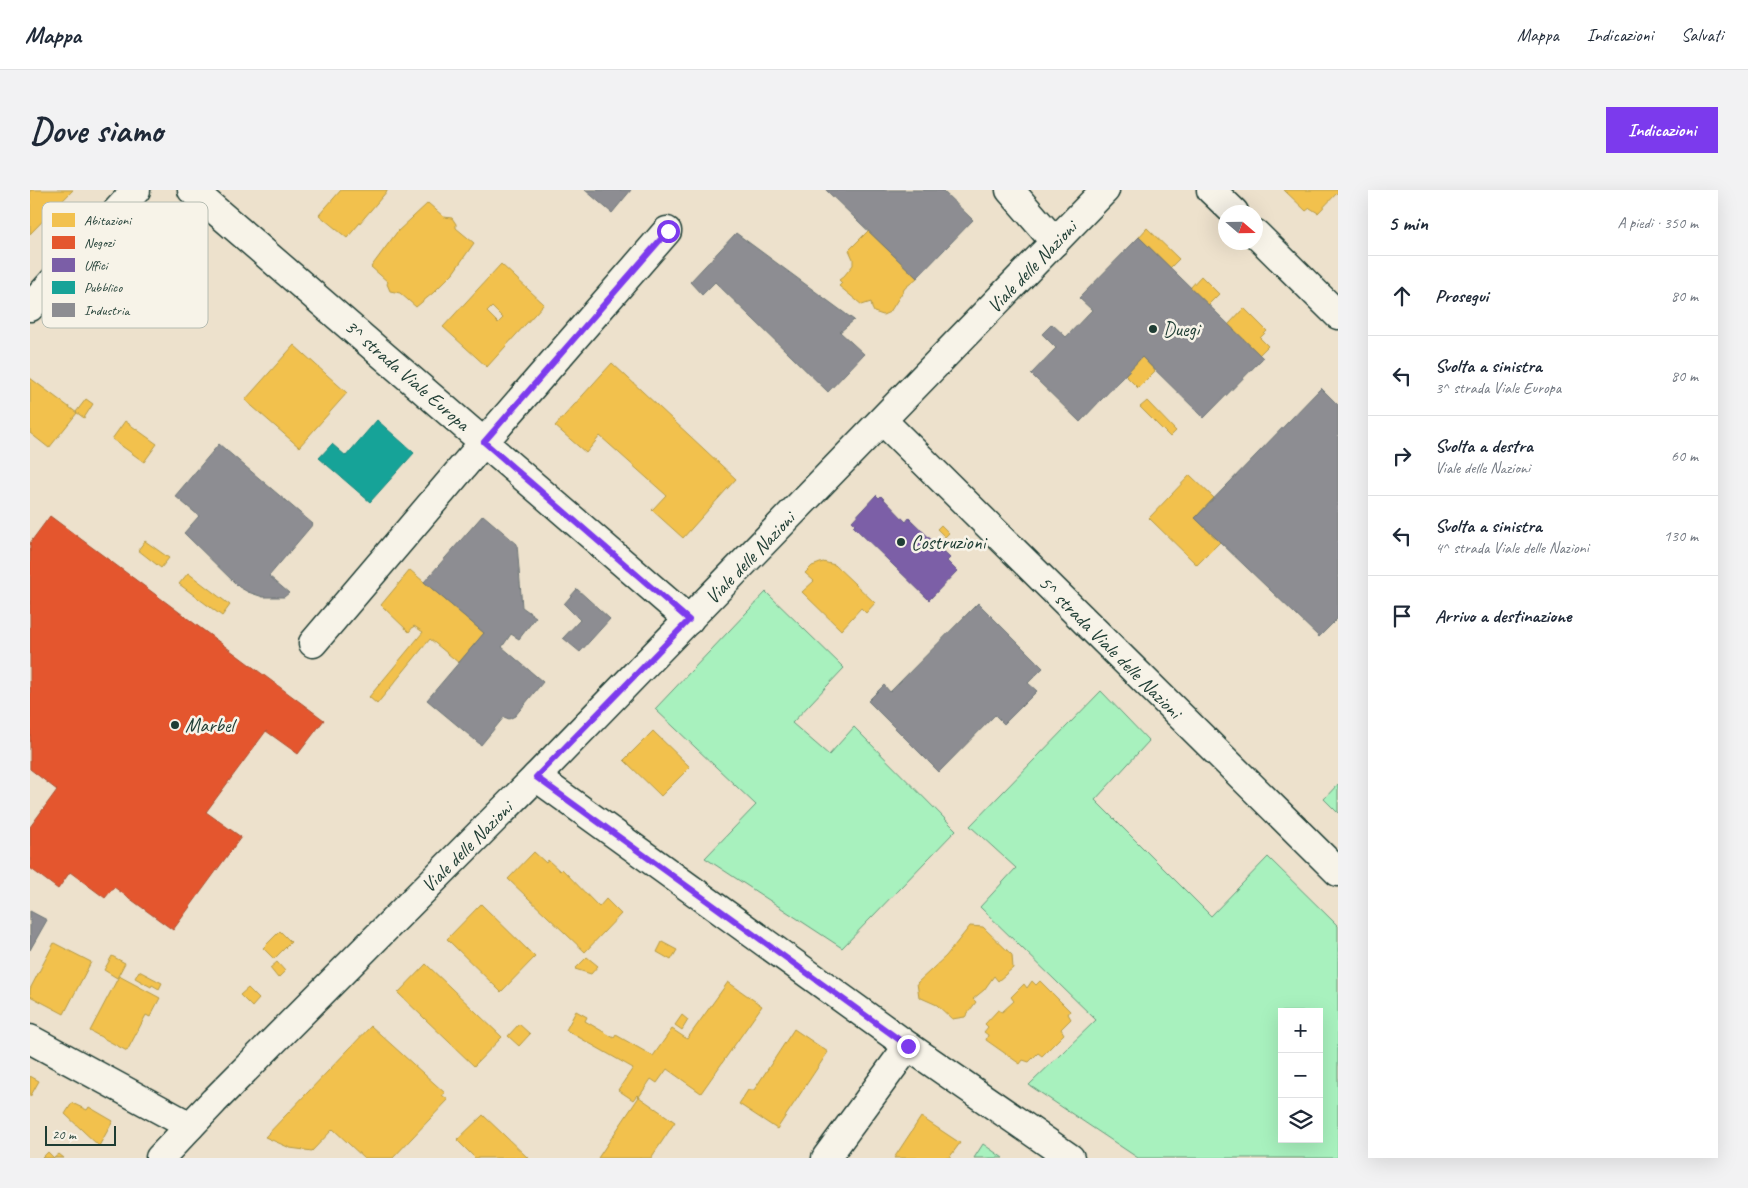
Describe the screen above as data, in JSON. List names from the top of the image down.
{
  "streets": {
    "street": ["Viale delle Nazioni", "3^ strada Viale Europa", "5^ strada Viale delle Nazioni"]
  },
  "crossings": [
    ["Viale delle Nazioni", "3^ strada Viale Europa"],
    ["Viale delle Nazioni", "5^ strada Viale delle Nazioni"]
  ],
  "places": ["Duegi", "Costruzioni", "Marbel"],
  "legend": [
    "Abitazioni",
    "Negozi",
    "Uffici",
    "Pubblico",
    "Industria"
  ],
  "scale_bar": "20 m",
  "north": "right",
  "page": {
    "header": "Mappa",
    "nav": ["Mappa", "Indicazioni", "Salvati"],
    "buttons": "Indicazioni",
    "title": "Dove siamo",
    "heading": ["5 min", "A piedi · 350 m"],
    "list": [
      ["Prosegui", "80 m"],
      ["Svolta a sinistra", "3^ strada Viale Europa", "80 m"],
      ["Svolta a destra", "Viale delle Nazioni", "60 m"],
      ["Svolta a sinistra", "4^ strada Viale delle Nazioni", "130 m"],
      "Arrivo a destinazione"
    ],
    "map_buttons": ["+", "−"],
    "scale": "20 m"
  }
}
